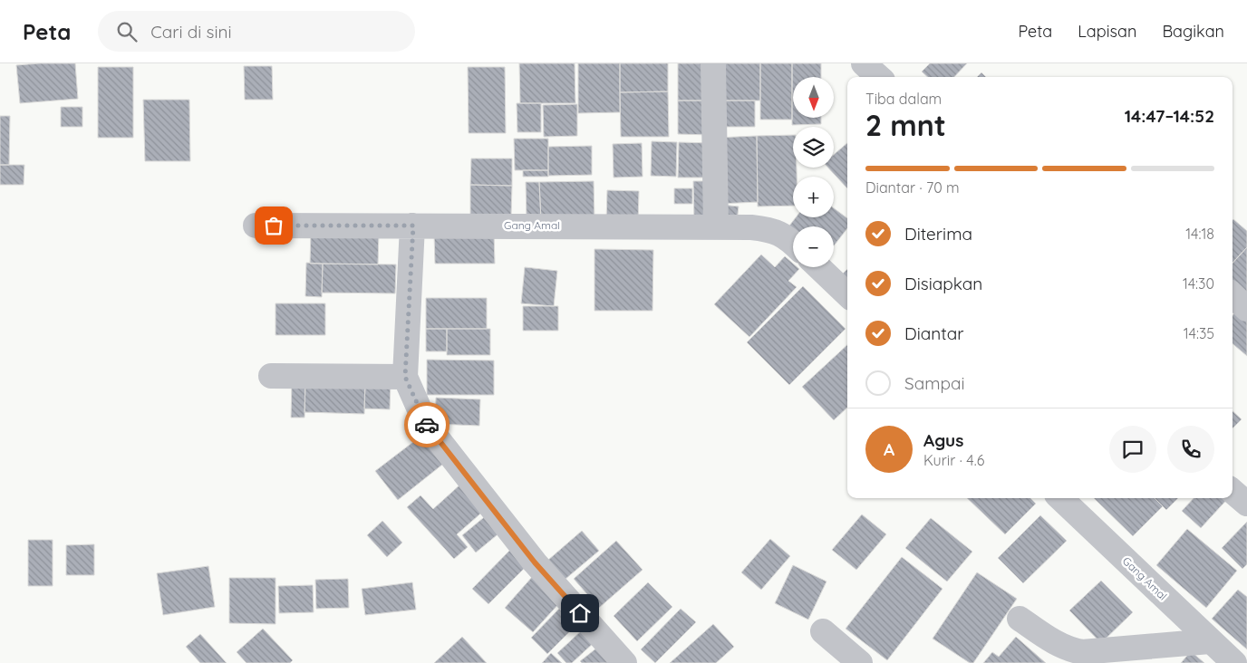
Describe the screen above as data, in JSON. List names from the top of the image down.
{
  "streets": {
    "street": ["Gang Amal"]
  },
  "north": "bottom",
  "page": {
    "header": "Peta",
    "search": "Cari di sini",
    "nav": ["Peta", "Lapisan", "Bagikan"],
    "map_buttons": ["+", "−"],
    "heading": ["2 mnt", "Tiba dalam", "14:47–14:52"],
    "panel": ["Agus", "Kurir · 4.6"],
    "bar": "Diantar · 70 m",
    "list": [
      ["Diterima", "14:18"],
      ["Disiapkan", "14:30"],
      ["Diantar", "14:35"],
      "Sampai"
    ],
    "round": "A"
  }
}
